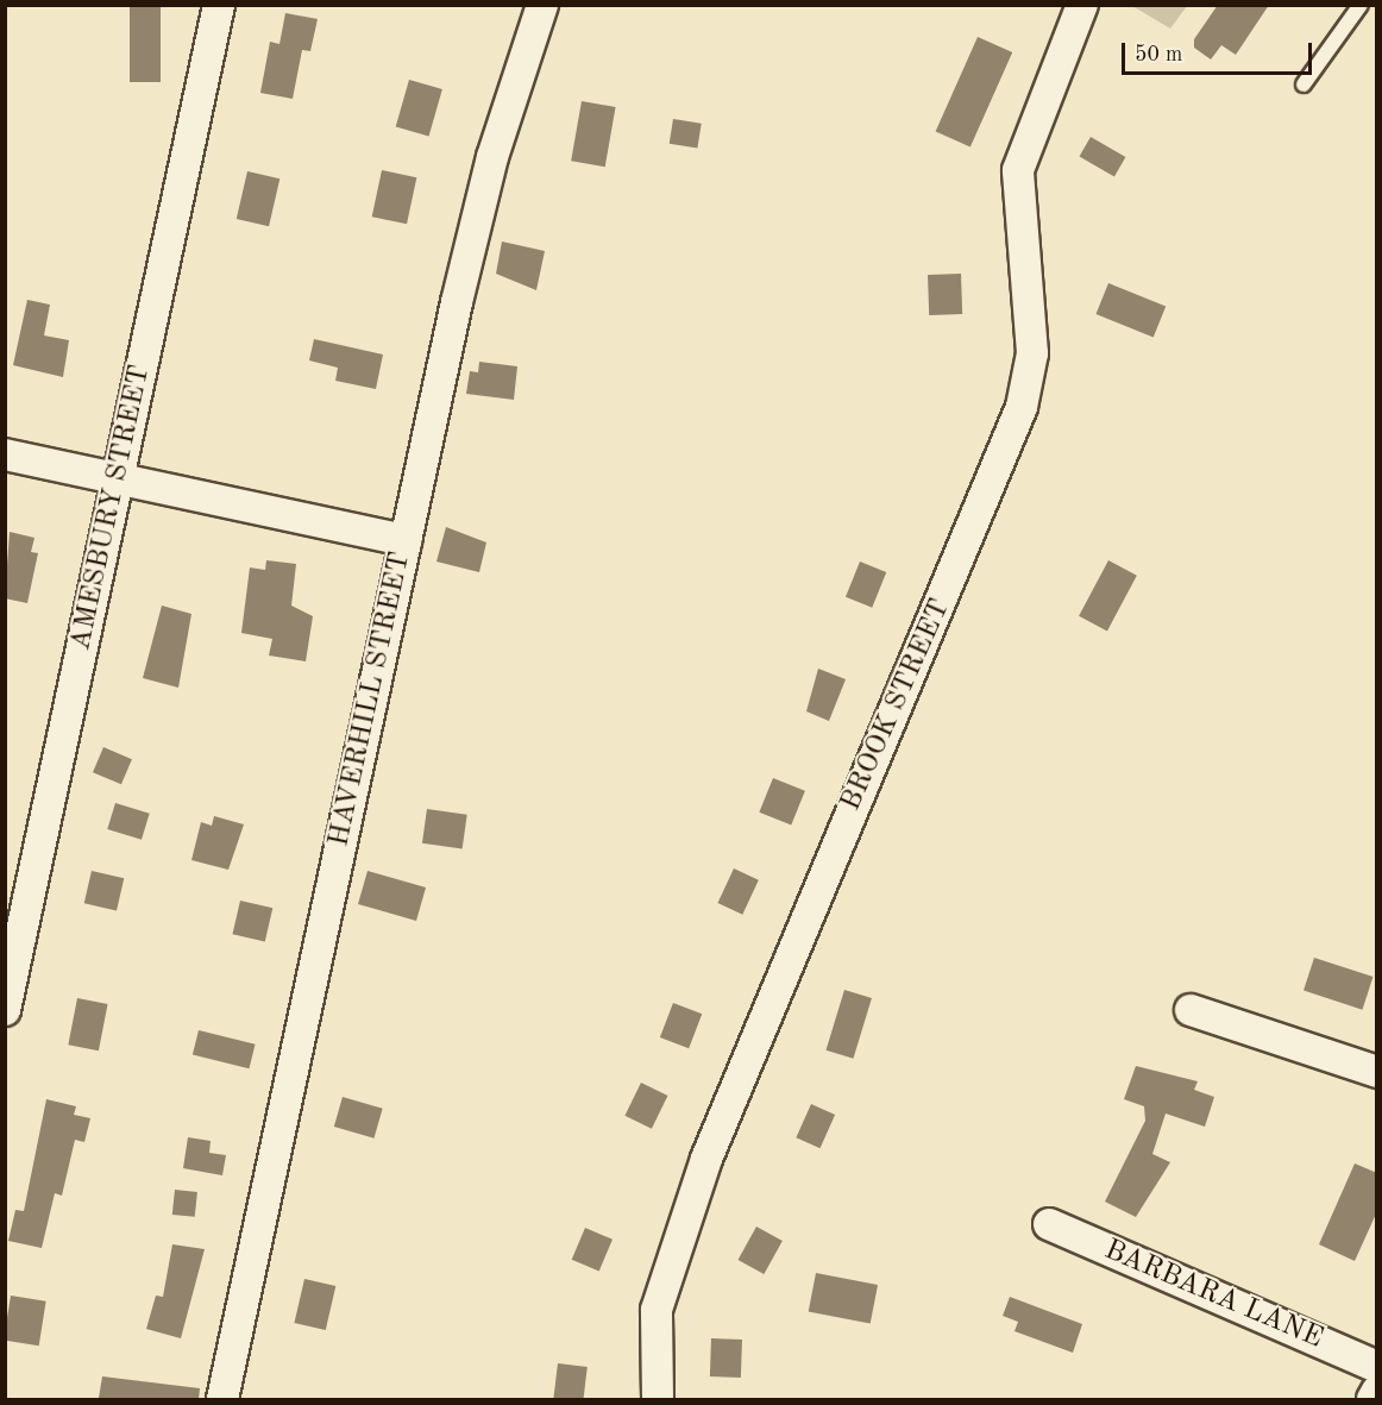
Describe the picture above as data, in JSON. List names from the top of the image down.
{
  "streets": {
    "street": [
      "AMESBURY STREET",
      "HAVERHILL STREET",
      "BROOK STREET",
      "BARBARA LANE"
    ]
  },
  "scale_bar": "50 m"
}
